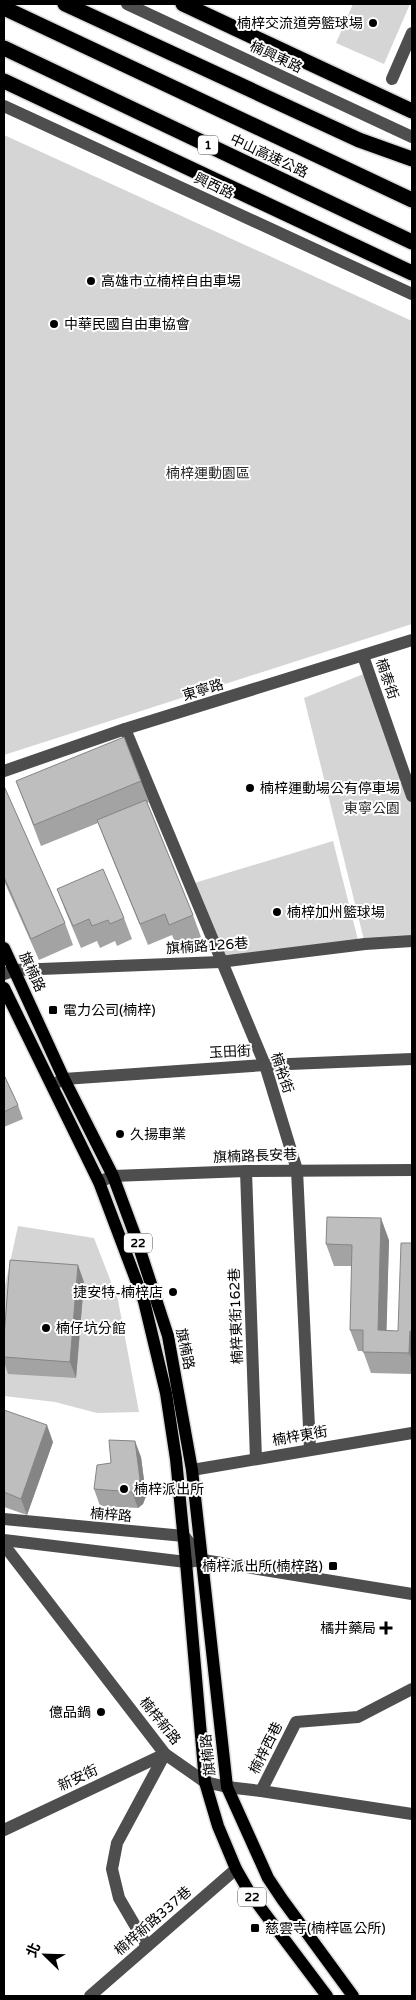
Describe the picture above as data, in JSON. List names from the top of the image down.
{
  "streets": {
    "highway": ["1", "中山高速公路"],
    "main road": ["旗楠路", "22"],
    "street": [
      "楠興東路",
      "興西路",
      "楠泰街",
      "東寧路",
      "旗楠路126巷",
      "玉田街",
      "楠裕街",
      "旗楠路長安巷",
      "楠梓東街162巷",
      "楠梓東街",
      "楠梓路",
      "楠梓新路",
      "楠梓西巷",
      "新安街",
      "楠梓新路337巷"
    ]
  },
  "crossings": [
    ["楠泰街", "東寧路"],
    ["東寧路", "楠裕街"],
    ["旗楠路126巷", "旗楠路"],
    ["旗楠路126巷", "楠裕街"],
    ["旗楠路", "玉田街"],
    ["旗楠路", "旗楠路長安巷"],
    ["旗楠路", "22"],
    ["旗楠路", "楠梓東街"],
    ["旗楠路", "楠梓路"],
    ["旗楠路", "楠梓新路"],
    ["旗楠路", "楠梓西巷"],
    ["玉田街", "楠裕街"],
    ["楠裕街", "旗楠路長安巷"],
    ["楠裕街", "楠梓東街"],
    ["旗楠路長安巷", "楠梓東街162巷"],
    ["22", "楠梓新路"],
    ["22", "楠梓西巷"],
    ["22", "楠梓新路337巷"],
    ["楠梓東街162巷", "楠梓東街"],
    ["楠梓新路", "楠梓西巷"],
    ["楠梓新路", "新安街"]
  ],
  "parks": ["楠梓運動園區", "東寧公園"],
  "places": {
    "other": [
      "楠梓交流道旁籃球場",
      "高雄市立楠梓自由車場",
      "中華民國自由車協會",
      "楠梓運動場公有停車場",
      "楠梓加州籃球場",
      "久揚車業",
      "捷安特-楠梓店",
      "楠仔坑分館",
      "楠梓派出所",
      "億品鍋"
    ],
    "transit": ["電力公司(楠梓)", "楠梓派出所(楠梓路)", "慈雲寺(楠梓區公所)"],
    "health": ["橘井藥局"]
  },
  "north": "top left"
}
